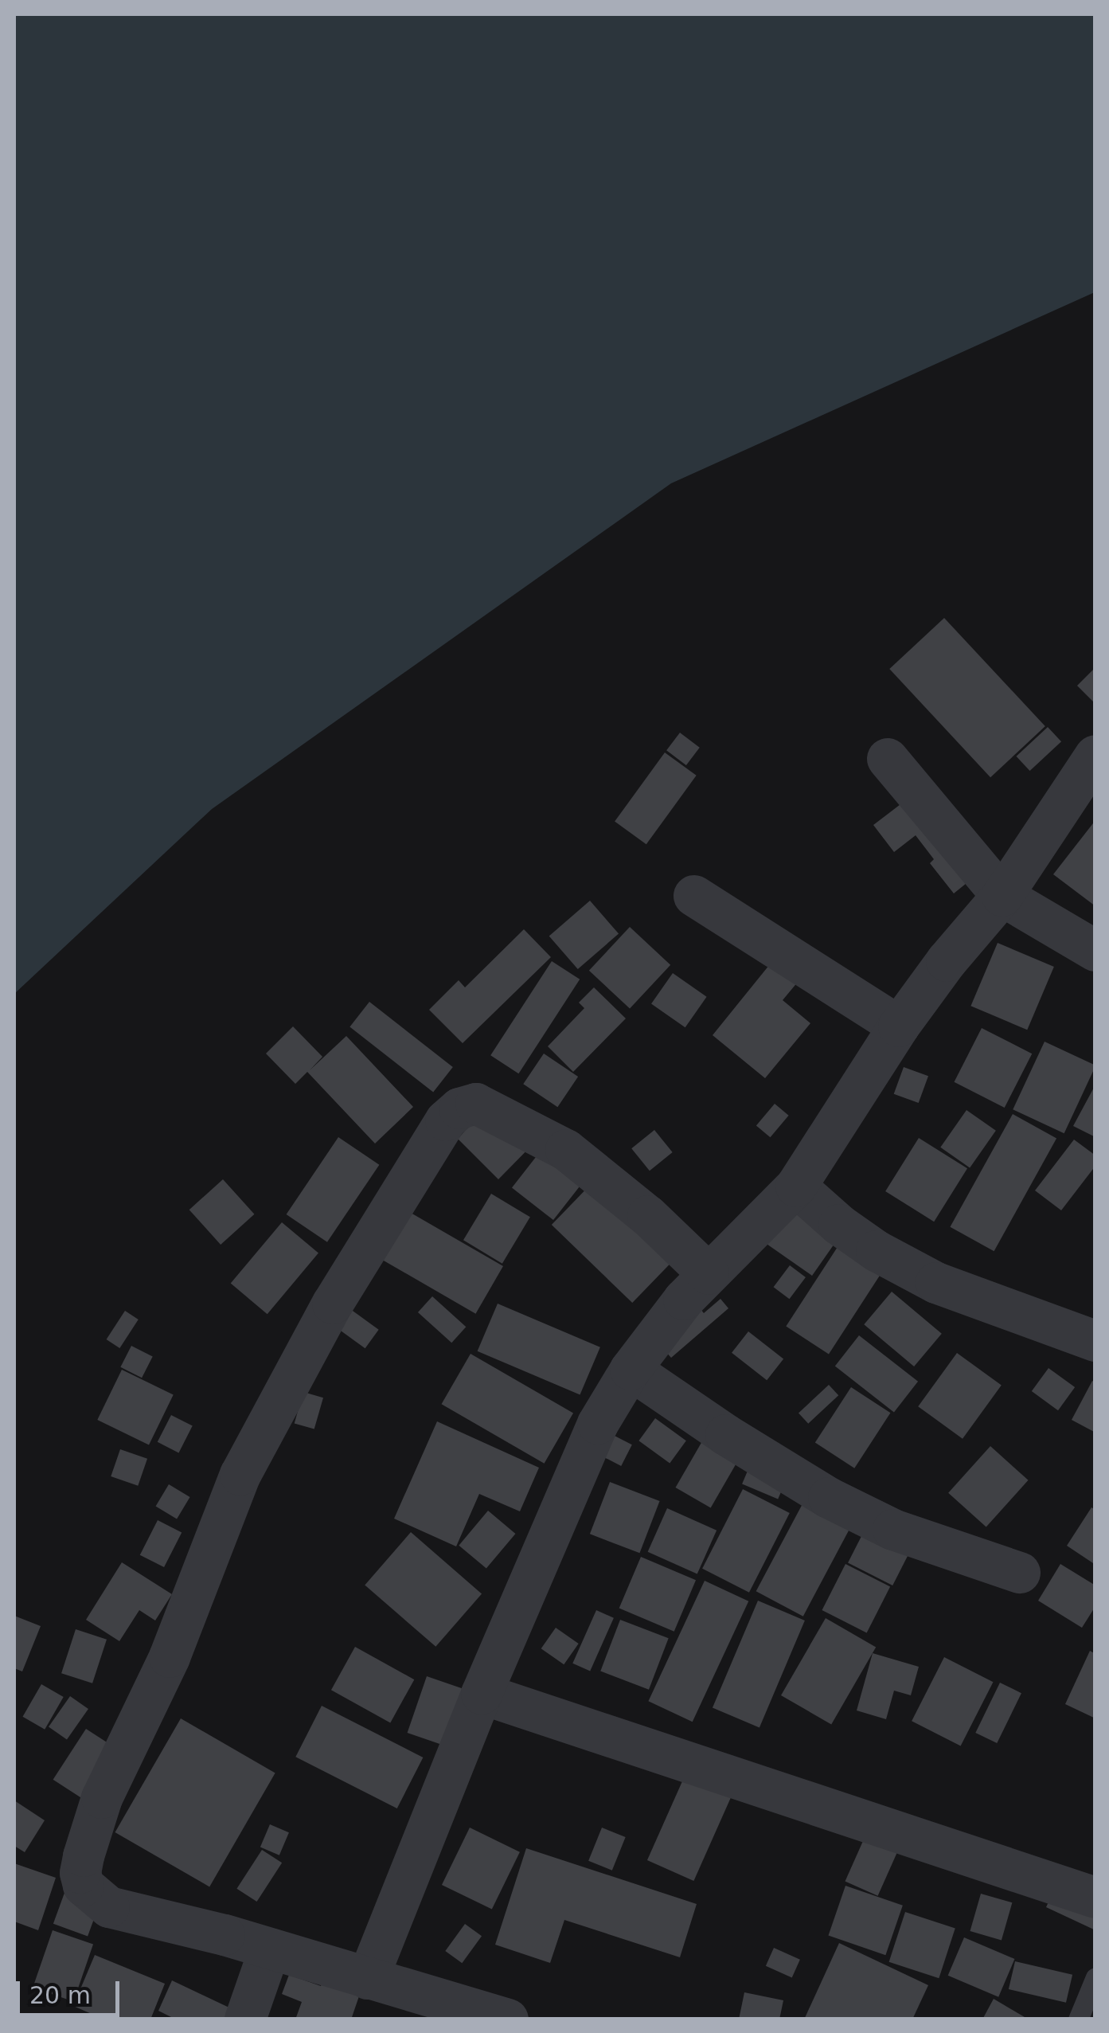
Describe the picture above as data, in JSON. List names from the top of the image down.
{
  "scale_bar": "20 m"
}
